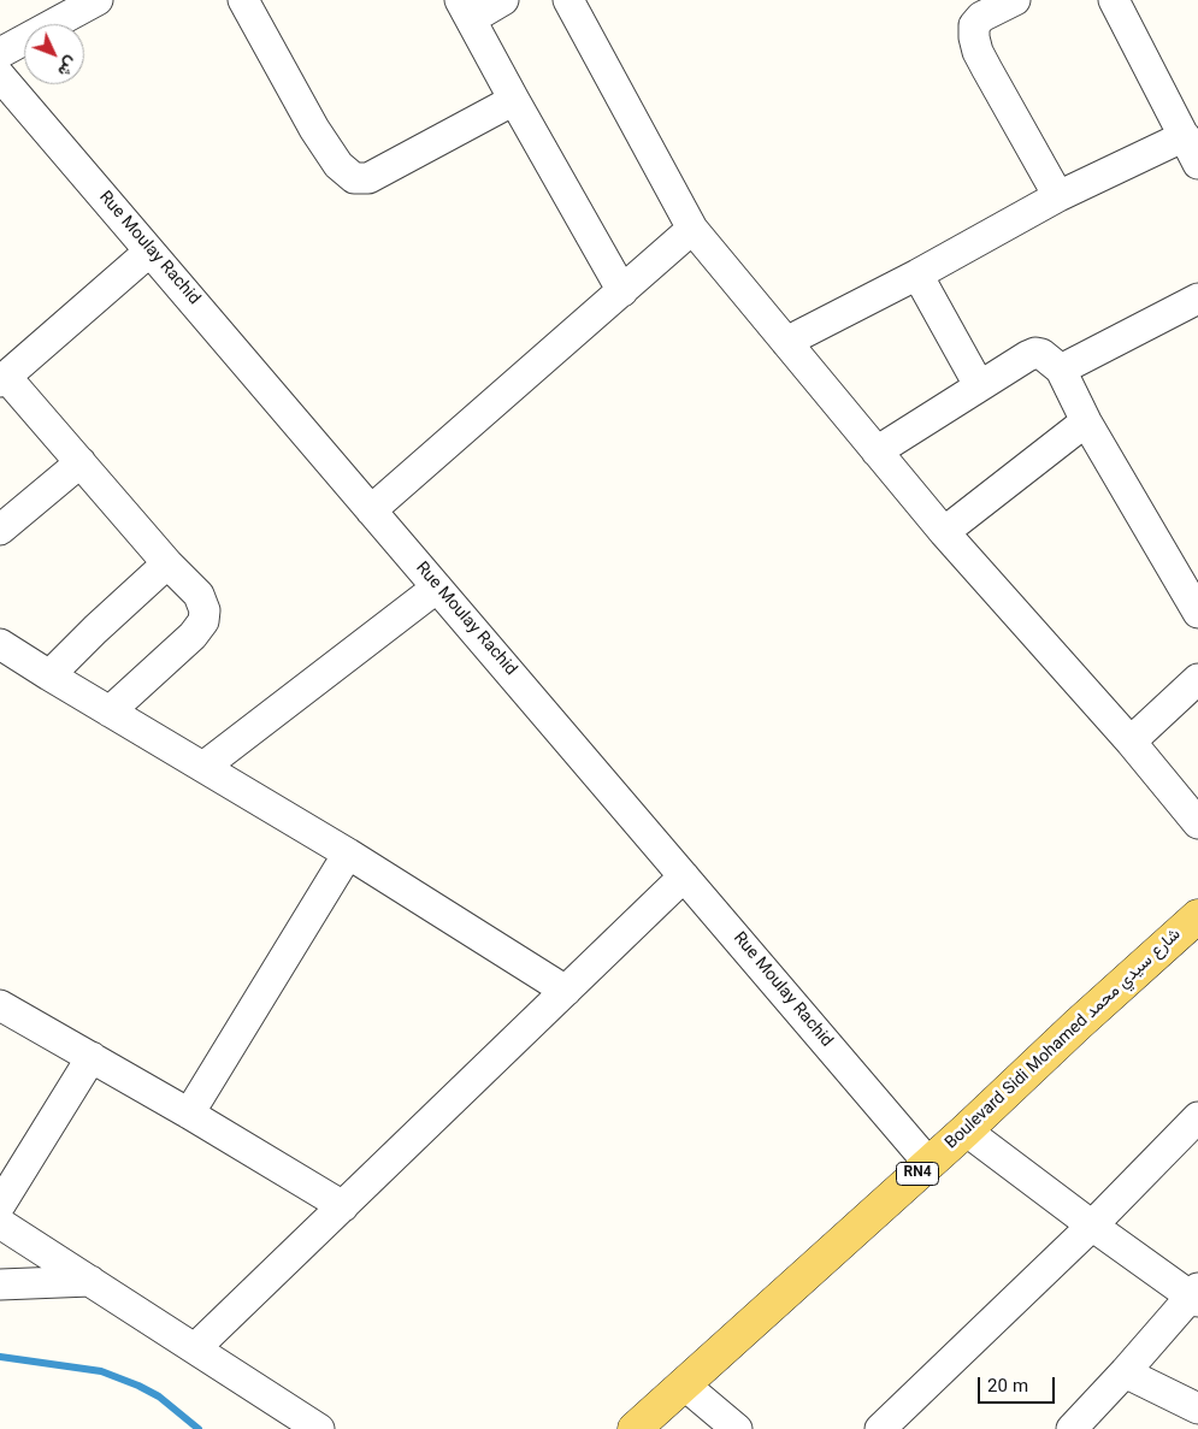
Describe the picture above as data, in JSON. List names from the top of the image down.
{
  "streets": {
    "main road": ["Boulevard Sidi Mohamed شارع سيدي محمد", "RN4"],
    "street": ["Rue Moulay Rachid"]
  },
  "crossings": [
    ["Rue Moulay Rachid", "Boulevard Sidi Mohamed شارع سيدي محمد"]
  ],
  "scale_bar": "20 m",
  "north": "bottom right"
}
